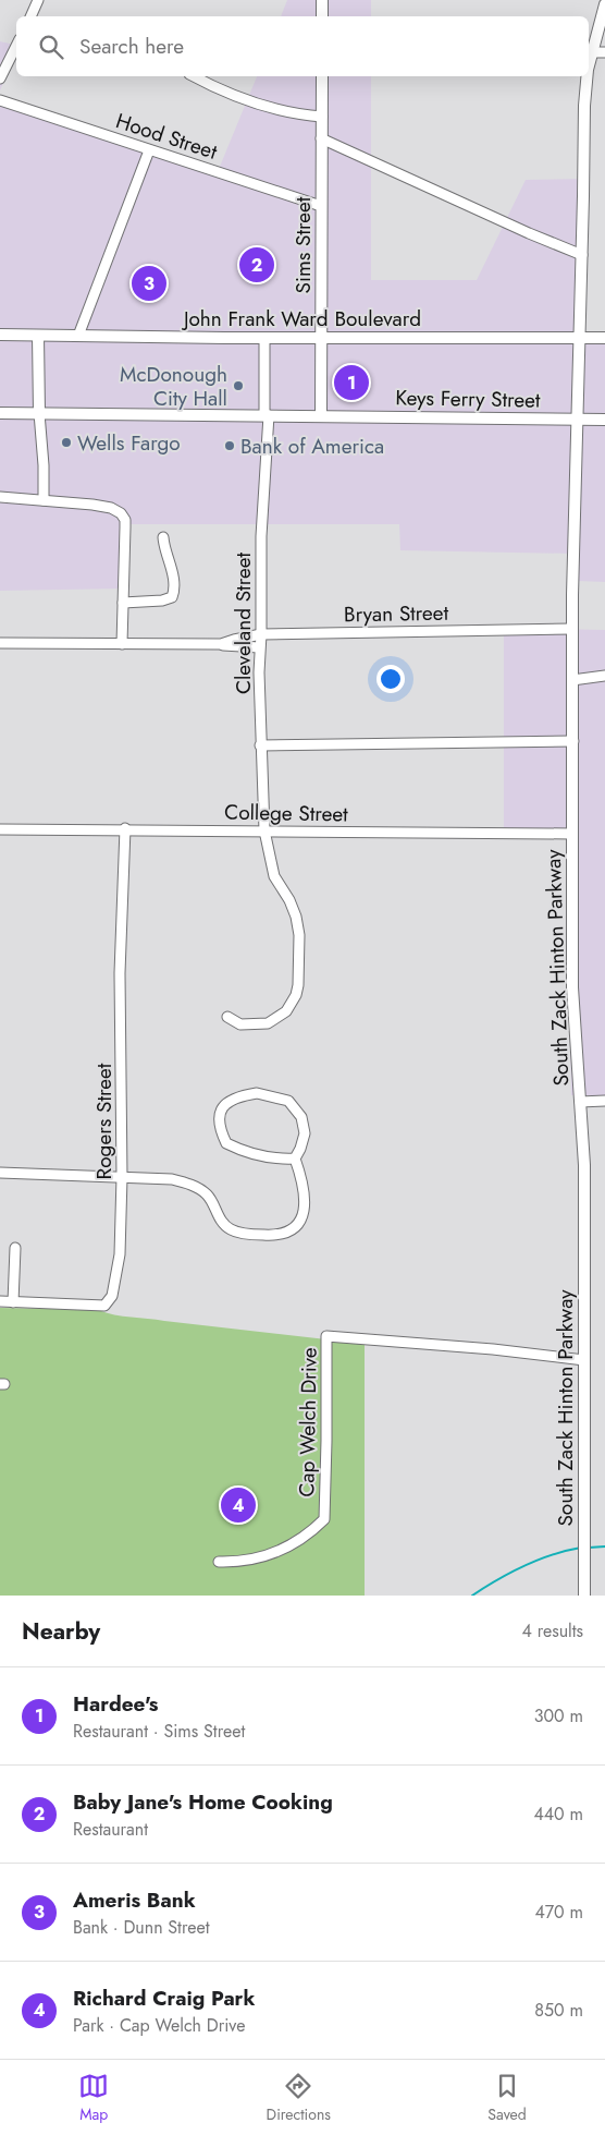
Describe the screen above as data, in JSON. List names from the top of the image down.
{
  "streets": {
    "main road": [
      "Sims Street",
      "John Frank Ward Boulevard",
      "Keys Ferry Street",
      "South Zack Hinton Parkway"
    ],
    "street": [
      "Hood Street",
      "Bryan Street",
      "Cleveland Street",
      "College Street",
      "Rogers Street",
      "Cap Welch Drive"
    ]
  },
  "crossings": [
    ["Hood Street", "Sims Street"],
    ["Sims Street", "John Frank Ward Boulevard"],
    ["Sims Street", "Keys Ferry Street"],
    ["John Frank Ward Boulevard", "Cleveland Street"],
    ["John Frank Ward Boulevard", "South Zack Hinton Parkway"],
    ["Keys Ferry Street", "Cleveland Street"],
    ["Keys Ferry Street", "South Zack Hinton Parkway"],
    ["Bryan Street", "Cleveland Street"],
    ["Bryan Street", "South Zack Hinton Parkway"],
    ["Cleveland Street", "College Street"],
    ["College Street", "South Zack Hinton Parkway"],
    ["College Street", "Rogers Street"],
    ["South Zack Hinton Parkway", "Cap Welch Drive"]
  ],
  "places": ["McDonough City Hall", "Wells Fargo", "Bank of America"],
  "page": {
    "search": "Search here",
    "pins": [
      "2",
      "3",
      "1",
      "4"
    ],
    "heading": ["Nearby", "4 results"],
    "list": [
      {
        "mark": "1",
        "name": "Hardee's",
        "note": "Restaurant · Sims Street",
        "value": "300 m"
      },
      {
        "mark": "2",
        "name": "Baby Jane's Home Cooking",
        "note": "Restaurant",
        "value": "440 m"
      },
      {
        "mark": "3",
        "name": "Ameris Bank",
        "note": "Bank · Dunn Street",
        "value": "470 m"
      },
      {
        "mark": "4",
        "name": "Richard Craig Park",
        "note": "Park · Cap Welch Drive",
        "value": "850 m"
      }
    ],
    "nav": ["Map", "Directions", "Saved"]
  }
}
